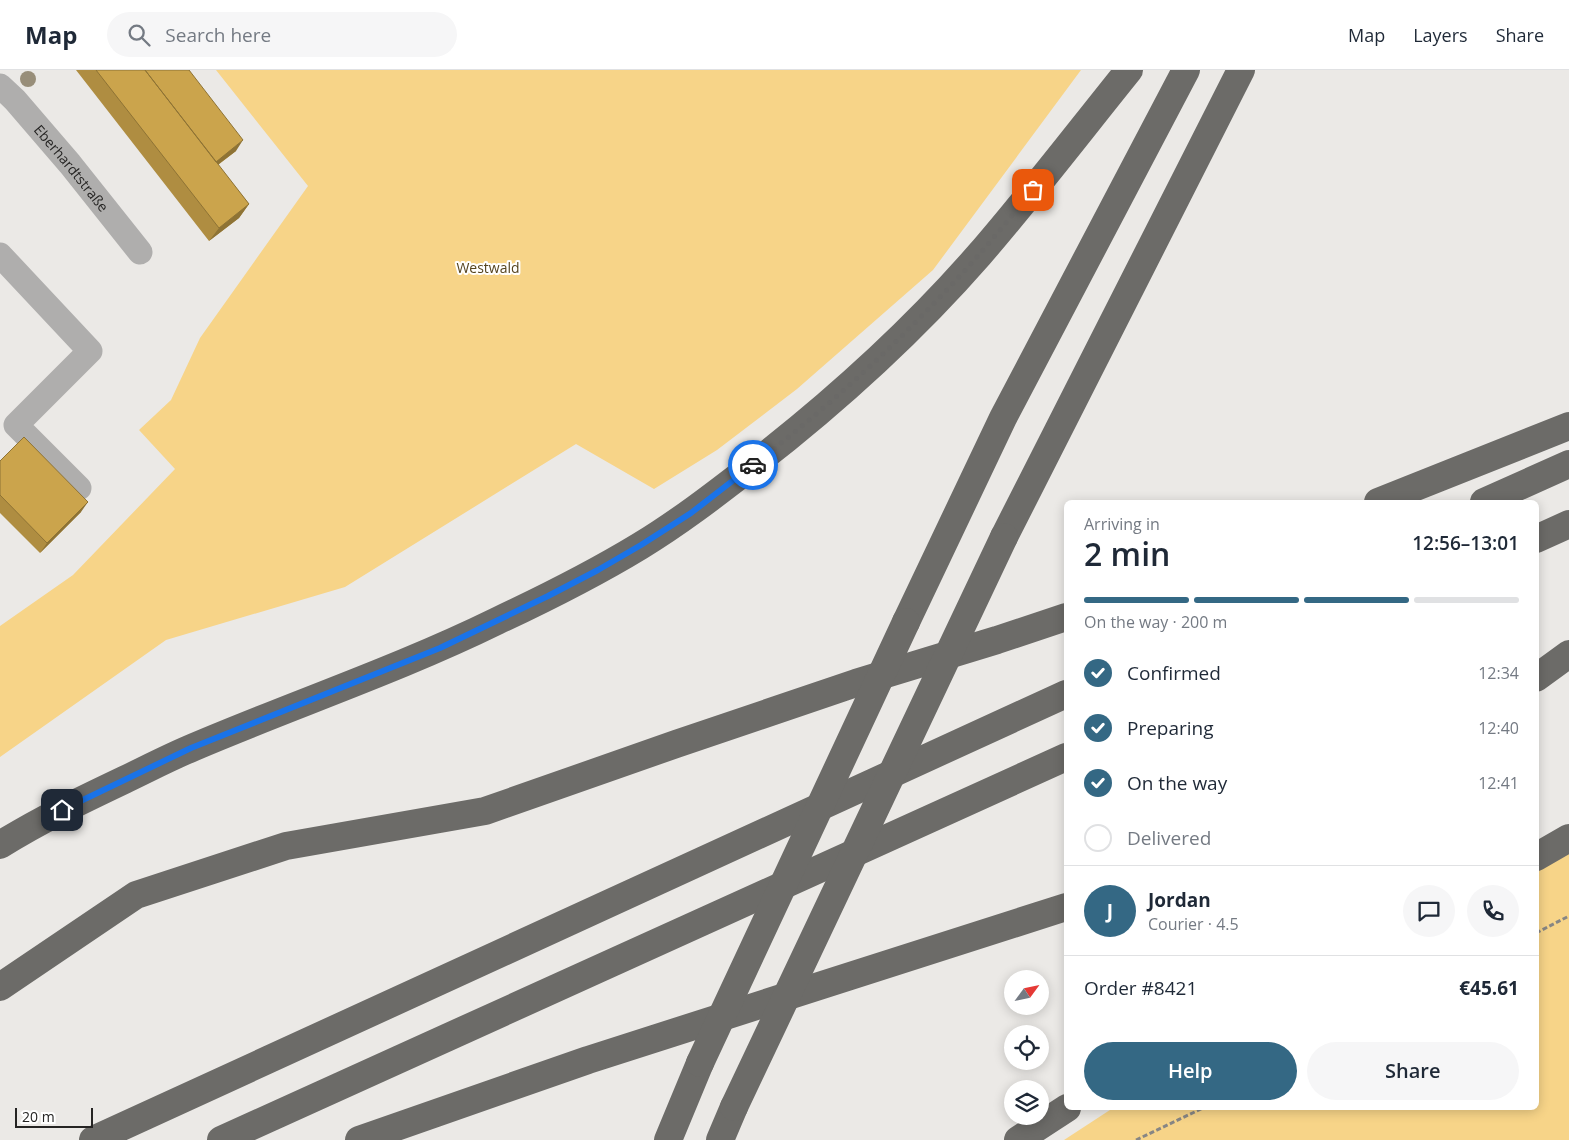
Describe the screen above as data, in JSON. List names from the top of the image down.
{
  "streets": {
    "lane": ["Eberhardtstraße"]
  },
  "parks": ["Westwald"],
  "scale_bar": "20 m",
  "north": "top right",
  "page": {
    "header": "Map",
    "search": "Search here",
    "nav": ["Map", "Layers", "Share"],
    "heading": ["2 min", "Arriving in", "12:56–13:01"],
    "panel": [
      "Jordan",
      "Courier · 4.5",
      "Order #8421",
      "€45.61"
    ],
    "bar": "On the way · 200 m",
    "list": [
      ["Confirmed", "12:34"],
      ["Preparing", "12:40"],
      ["On the way", "12:41"],
      "Delivered"
    ],
    "round": "J",
    "buttons": ["Help", "Share"],
    "scale": "20 m"
  }
}
